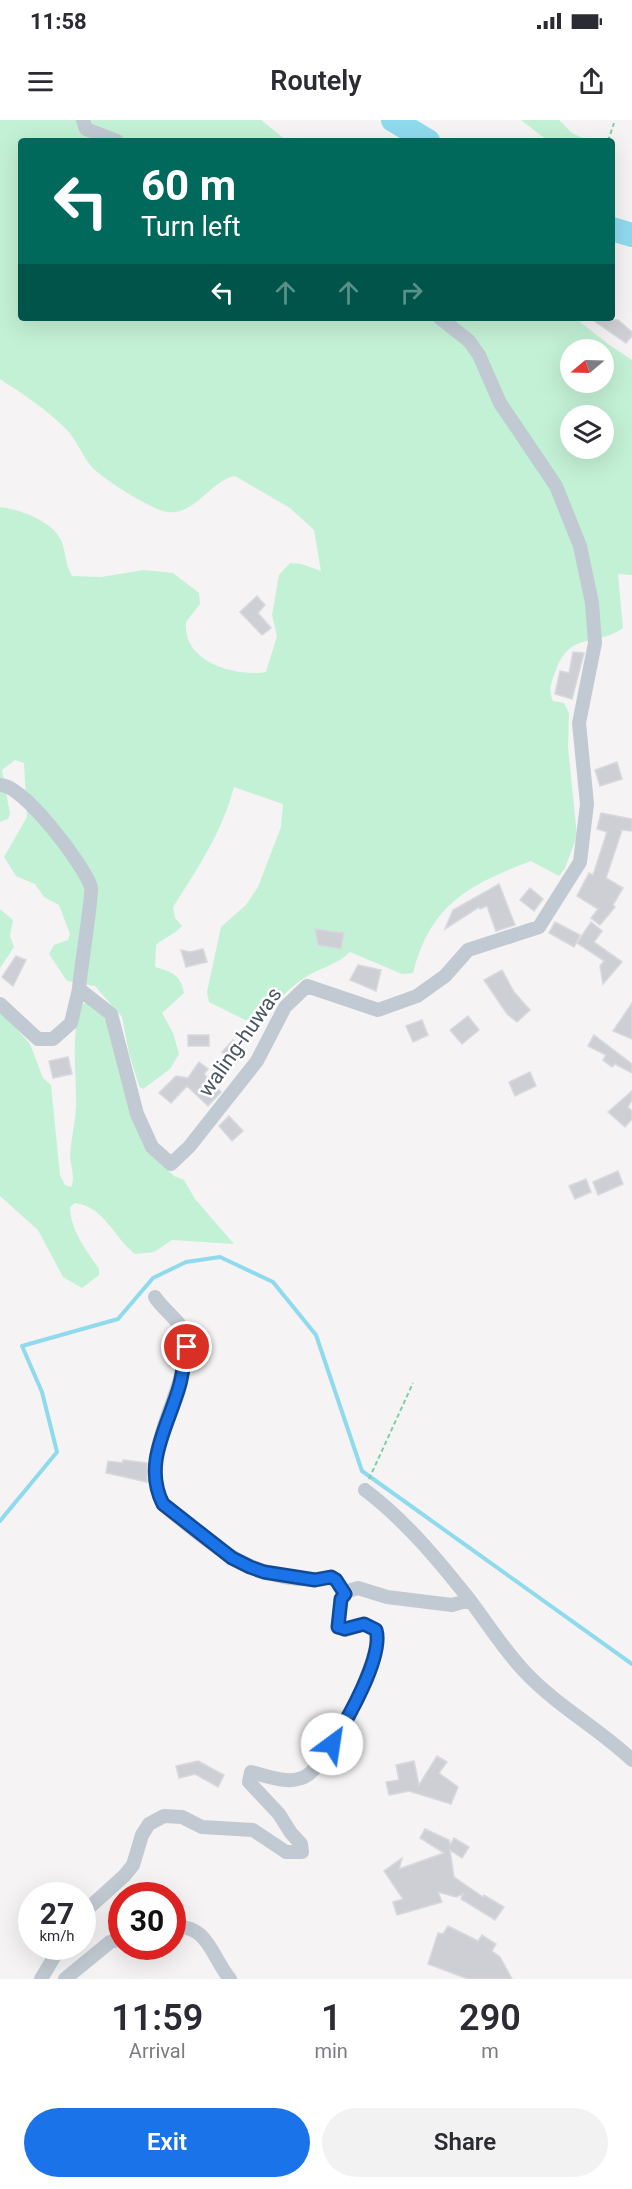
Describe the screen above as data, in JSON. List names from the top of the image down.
{
  "streets": {
    "street": ["waling-huwas"]
  },
  "north": "left",
  "page": {
    "status": "11:58",
    "header": "Routely",
    "turn": ["60 m", "Turn left"],
    "speed": "27 km/h",
    "limit": "30",
    "eta": [
      "11:59",
      "Arrival",
      "1",
      "min",
      "290",
      "m"
    ],
    "buttons": ["Exit", "Share"]
  }
}
